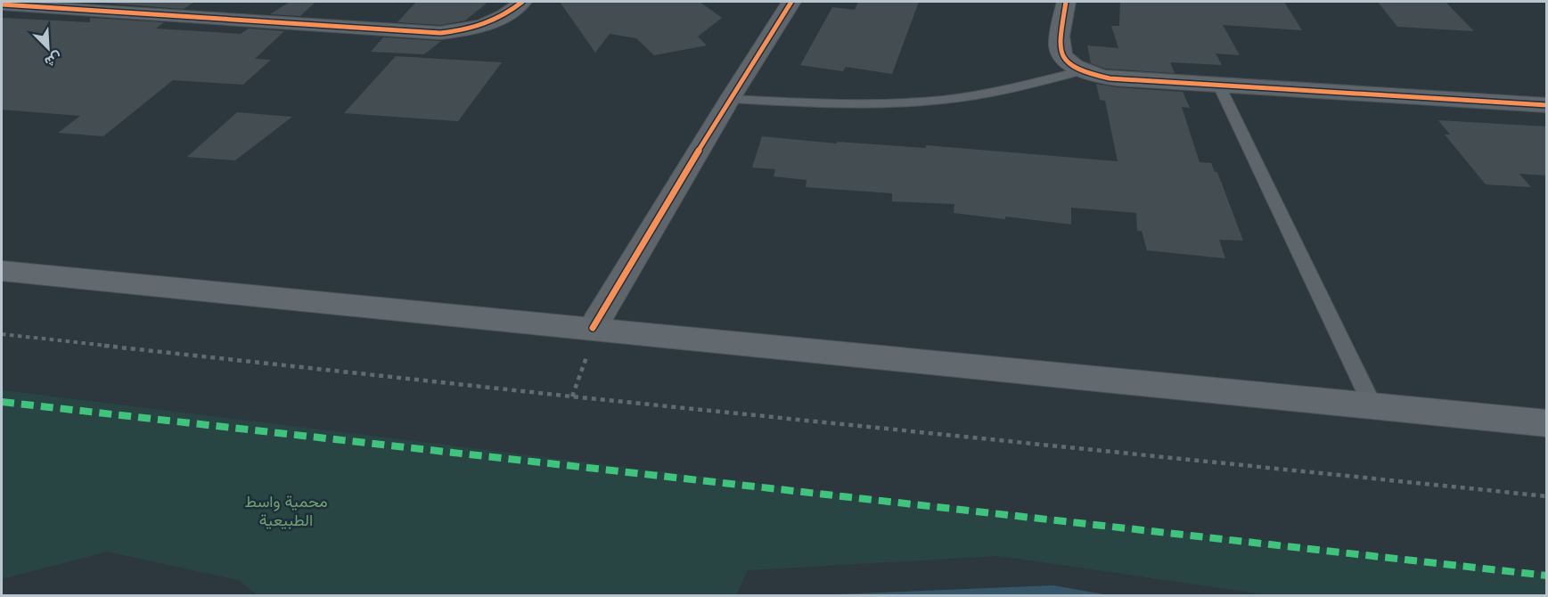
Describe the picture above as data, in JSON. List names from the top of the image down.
{
  "parks": ["محمية واسط الطبيعية"],
  "north": "bottom right"
}
